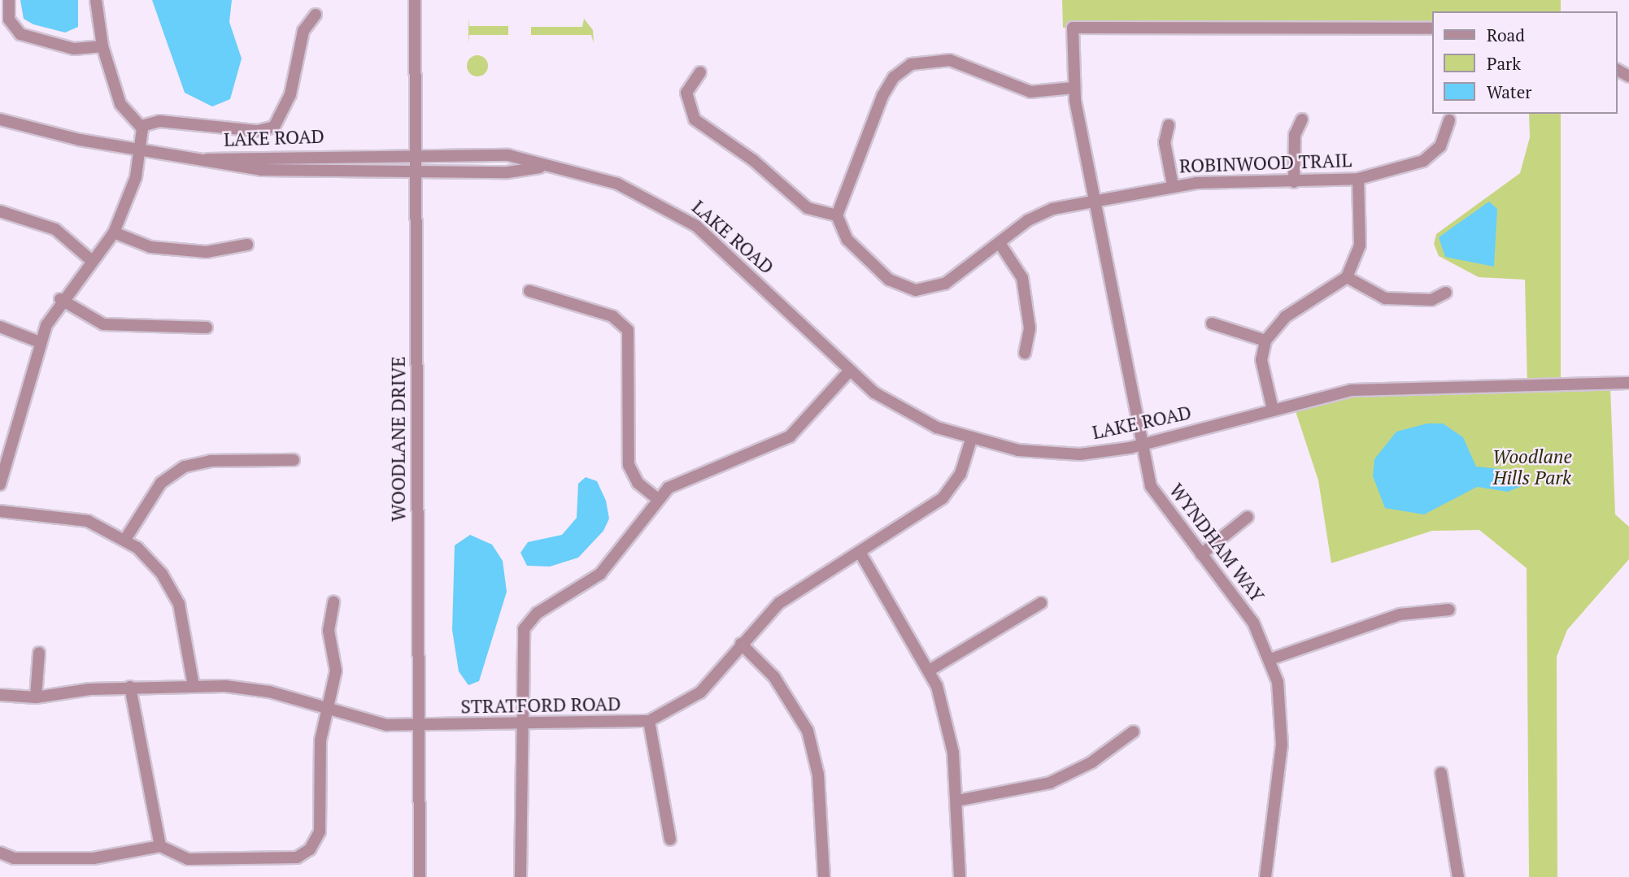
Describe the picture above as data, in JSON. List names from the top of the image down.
{
  "streets": {
    "street": [
      "LAKE ROAD",
      "ROBINWOOD TRAIL",
      "WOODLANE DRIVE",
      "WYNDHAM WAY",
      "STRATFORD ROAD"
    ]
  },
  "crossings": [
    ["LAKE ROAD", "WOODLANE DRIVE"],
    ["LAKE ROAD", "WYNDHAM WAY"],
    ["LAKE ROAD", "STRATFORD ROAD"],
    ["ROBINWOOD TRAIL", "WYNDHAM WAY"],
    ["WOODLANE DRIVE", "STRATFORD ROAD"]
  ],
  "parks": ["Woodlane Hills Park"],
  "legend": ["Road", "Park", "Water"]
}
